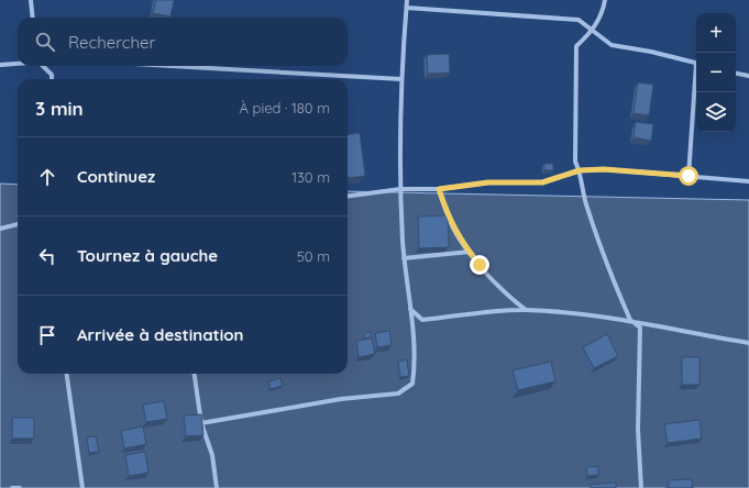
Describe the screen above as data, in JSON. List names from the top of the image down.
{
  "page": {
    "map_buttons": ["+", "−"],
    "search": "Rechercher",
    "heading": ["3 min", "À pied · 180 m"],
    "list": [
      ["Continuez", "130 m"],
      ["Tournez à gauche", "50 m"],
      "Arrivée à destination"
    ]
  }
}
